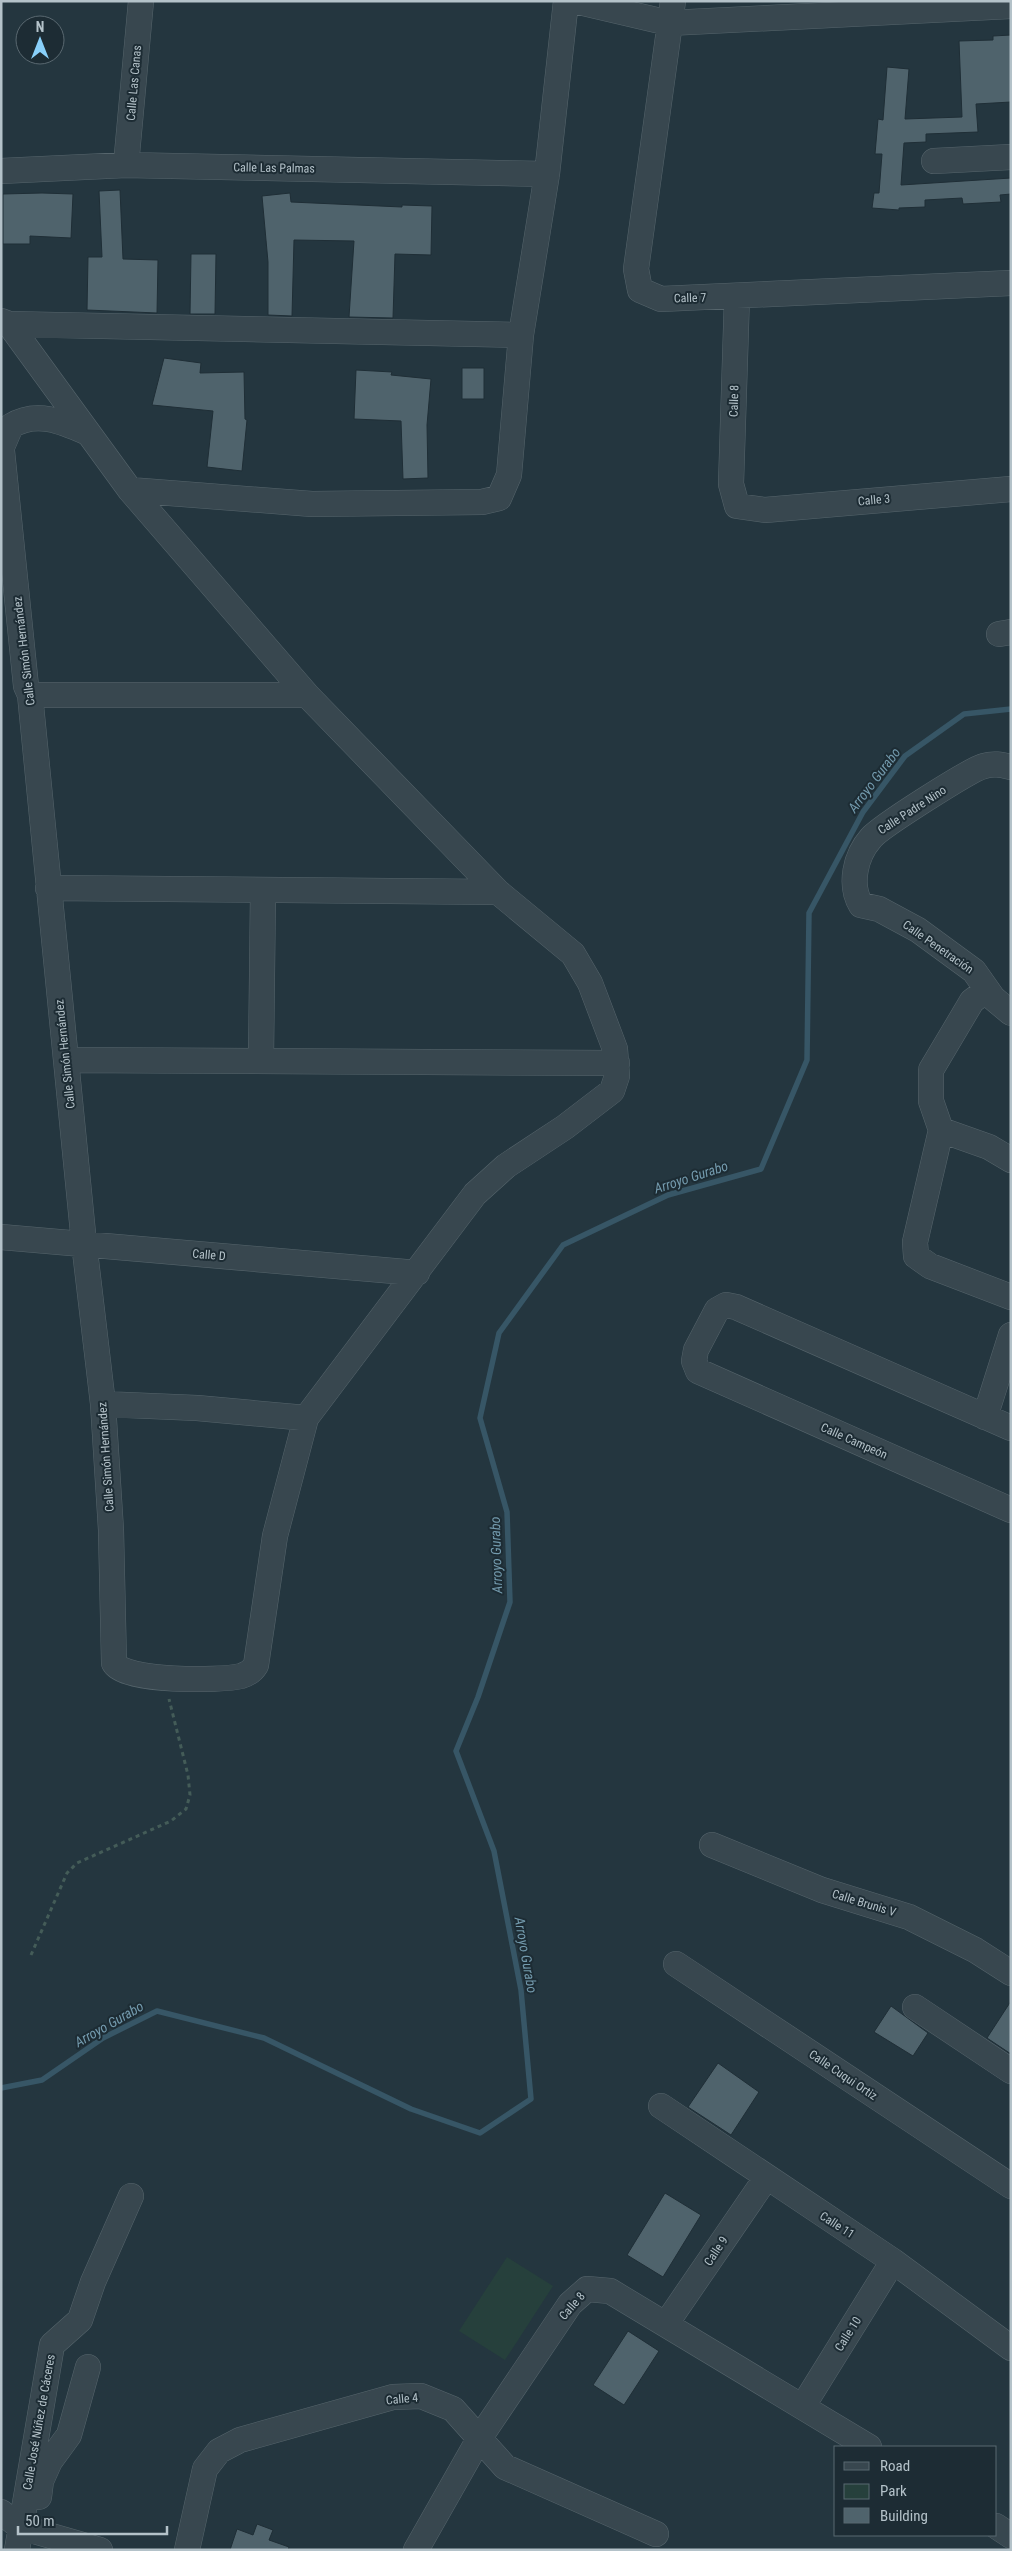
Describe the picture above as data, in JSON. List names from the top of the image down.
{
  "streets": {
    "street": [
      "Calle Las Canas",
      "Calle Las Palmas",
      "Calle 7",
      "Calle 8",
      "Calle 3",
      "Calle Simón Hernández",
      "Calle Padre Nino",
      "Calle Penetración",
      "Calle D",
      "Calle Campeón",
      "Calle Brunis V",
      "Calle Cuqui Ortiz",
      "Calle 11",
      "Calle 9",
      "Calle 10",
      "Calle 4",
      "Calle José Núñez de Cáceres"
    ]
  },
  "crossings": [
    ["Calle Las Canas", "Calle Las Palmas"],
    ["Calle 7", "Calle 8"],
    ["Calle 8", "Calle 3"],
    ["Calle 8", "Calle 9"],
    ["Calle 8", "Calle 10"],
    ["Calle 8", "Calle 4"],
    ["Calle Simón Hernández", "Calle D"],
    ["Calle Padre Nino", "Calle Penetración"],
    ["Calle 11", "Calle 9"],
    ["Calle 11", "Calle 10"]
  ],
  "water": ["Arroyo Gurabo"],
  "legend": ["Road", "Park", "Building"],
  "scale_bar": "50 m",
  "north": "top"
}
